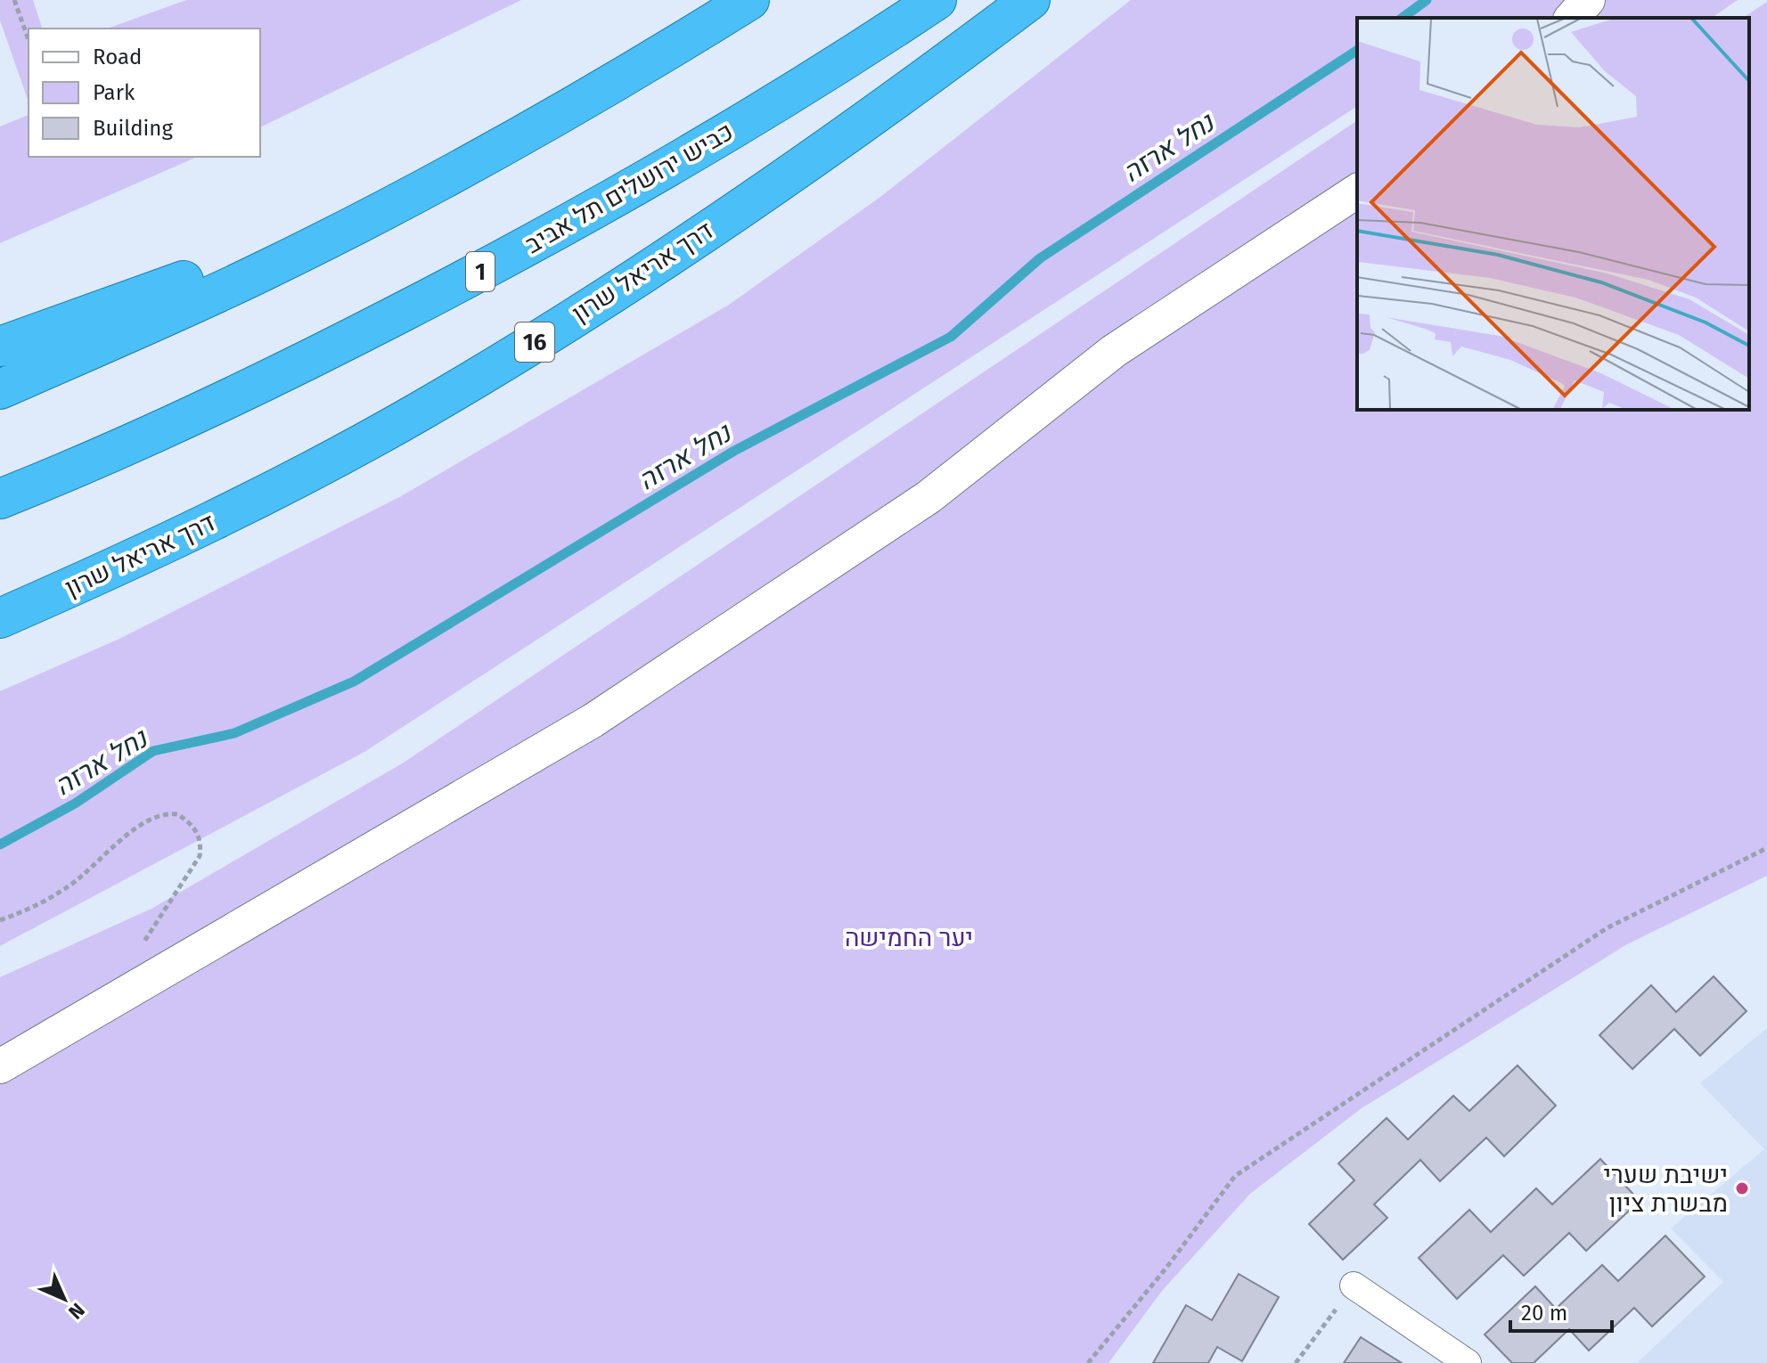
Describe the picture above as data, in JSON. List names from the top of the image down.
{
  "streets": {
    "highway": [
      "כביש ירושלים תל אביב",
      "1",
      "דרך אריאל שרון",
      "16"
    ]
  },
  "water": ["נחל ארזה"],
  "parks": ["יער החמישה"],
  "places": ["ישיבת שערי מבשרת ציון"],
  "legend": ["Road", "Park", "Building"],
  "scale_bar": "20 m",
  "north": "bottom right"
}
